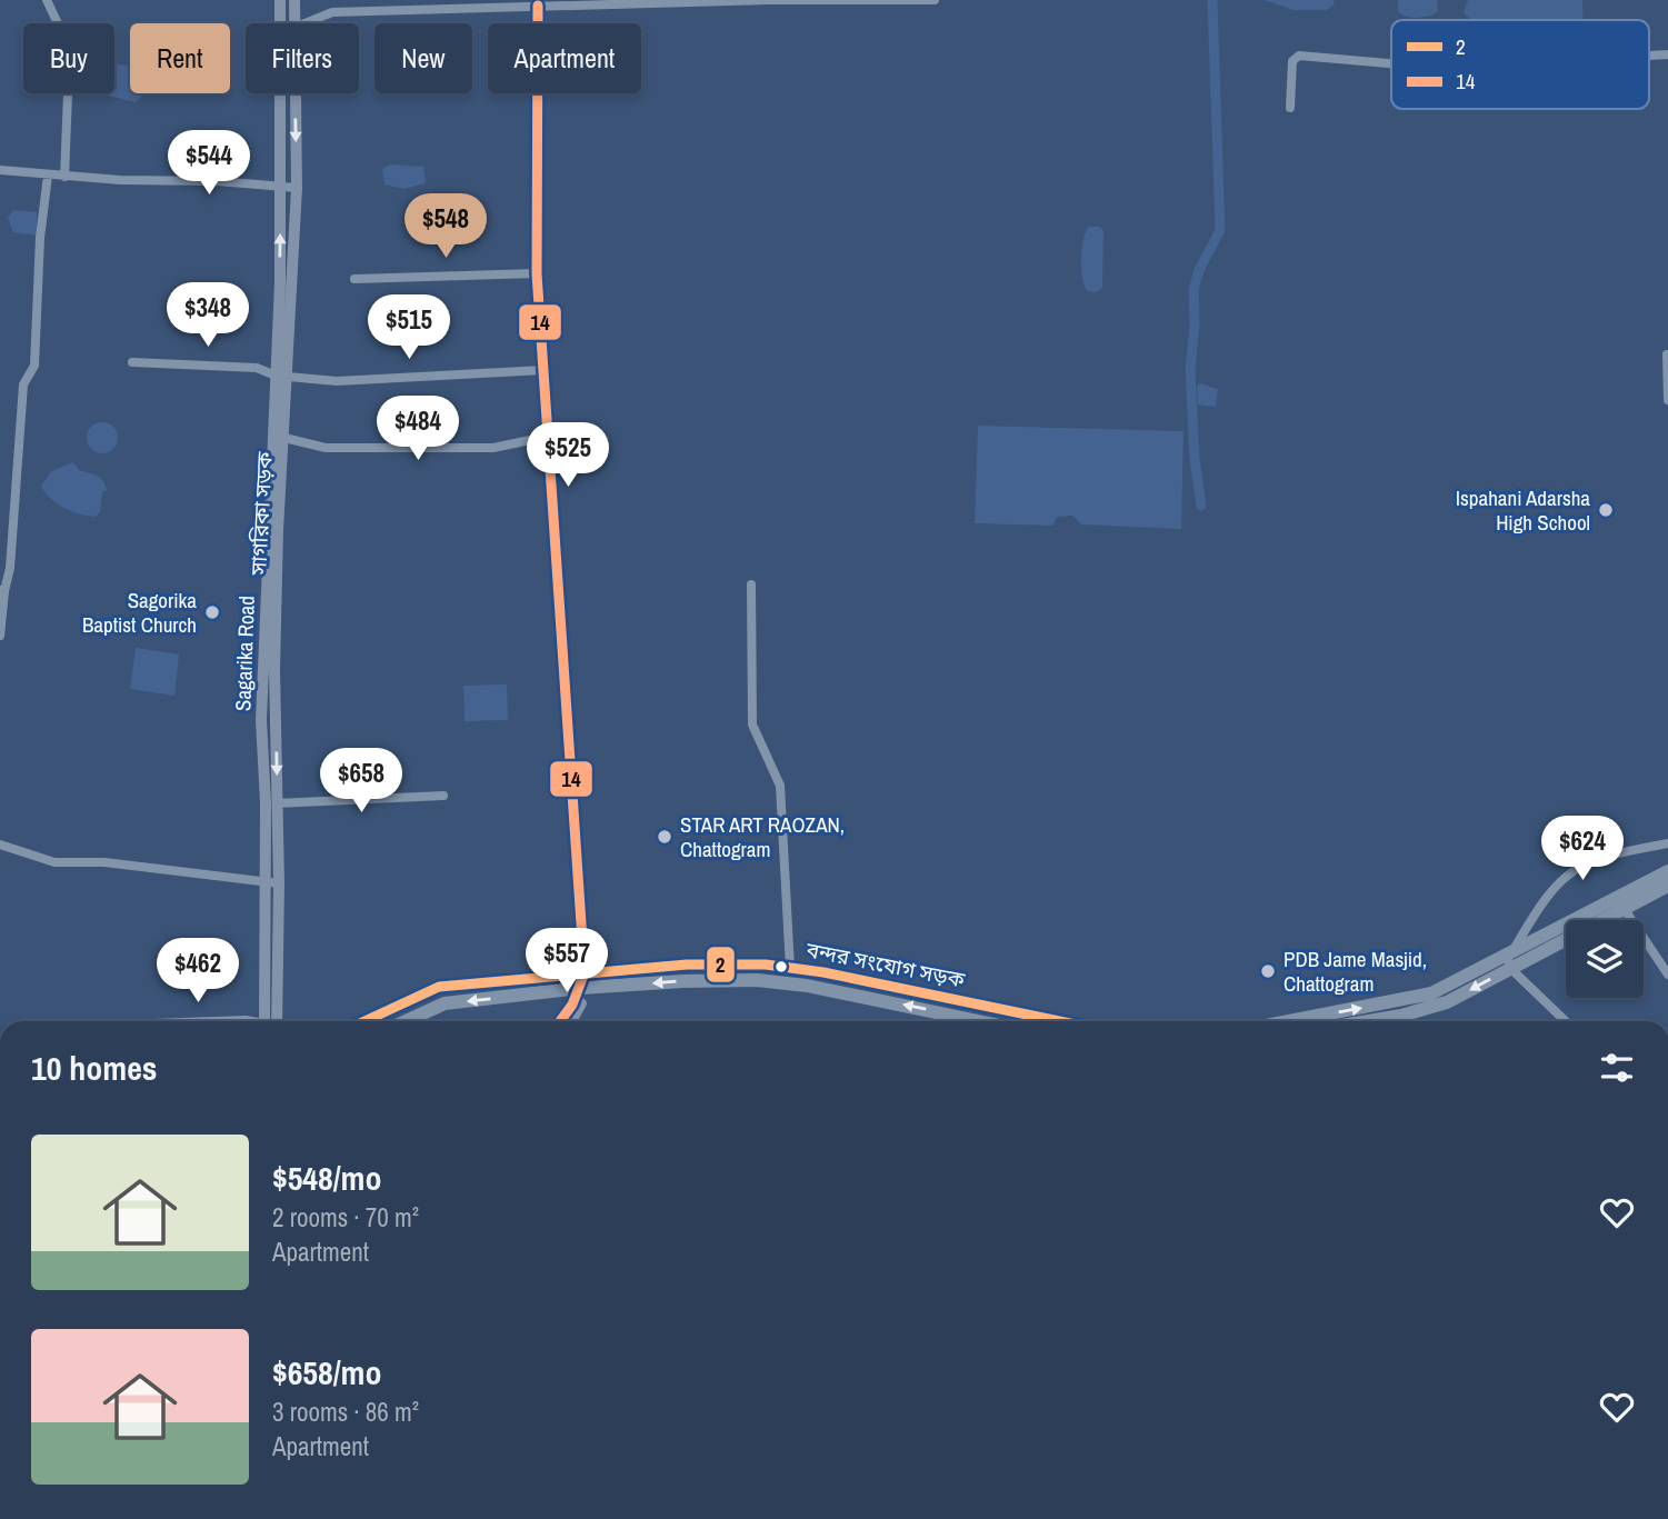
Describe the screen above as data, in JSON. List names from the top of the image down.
{
  "streets": {
    "highway": ["বন্দর সংযোগ সড়ক"],
    "main road": ["সাগরিকা সড়ক", "Sagarika Road"]
  },
  "crossings": [
    ["সাগরিকা সড়ক", "Sagarika Road"]
  ],
  "places": [
    "Ispahani Adarsha High School",
    "Sagorika Baptist Church",
    "STAR ART RAOZAN, Chattogram",
    "PDB Jame Masjid, Chattogram"
  ],
  "lines": ["transit line 14", "transit line 2"],
  "legend": ["2", "14"],
  "page": {
    "chip": [
      "Buy",
      "Rent",
      "Filters",
      "New",
      "Apartment"
    ],
    "price": [
      "$544",
      "$548",
      "$348",
      "$515",
      "$484",
      "$525",
      "$658",
      "$624",
      "$557",
      "$462"
    ],
    "heading": "10 homes",
    "list": [
      {
        "name": "$548/mo",
        "note": "2 rooms · 70 m² · Apartment"
      },
      {
        "name": "$658/mo",
        "note": "3 rooms · 86 m² · Apartment"
      }
    ]
  }
}
